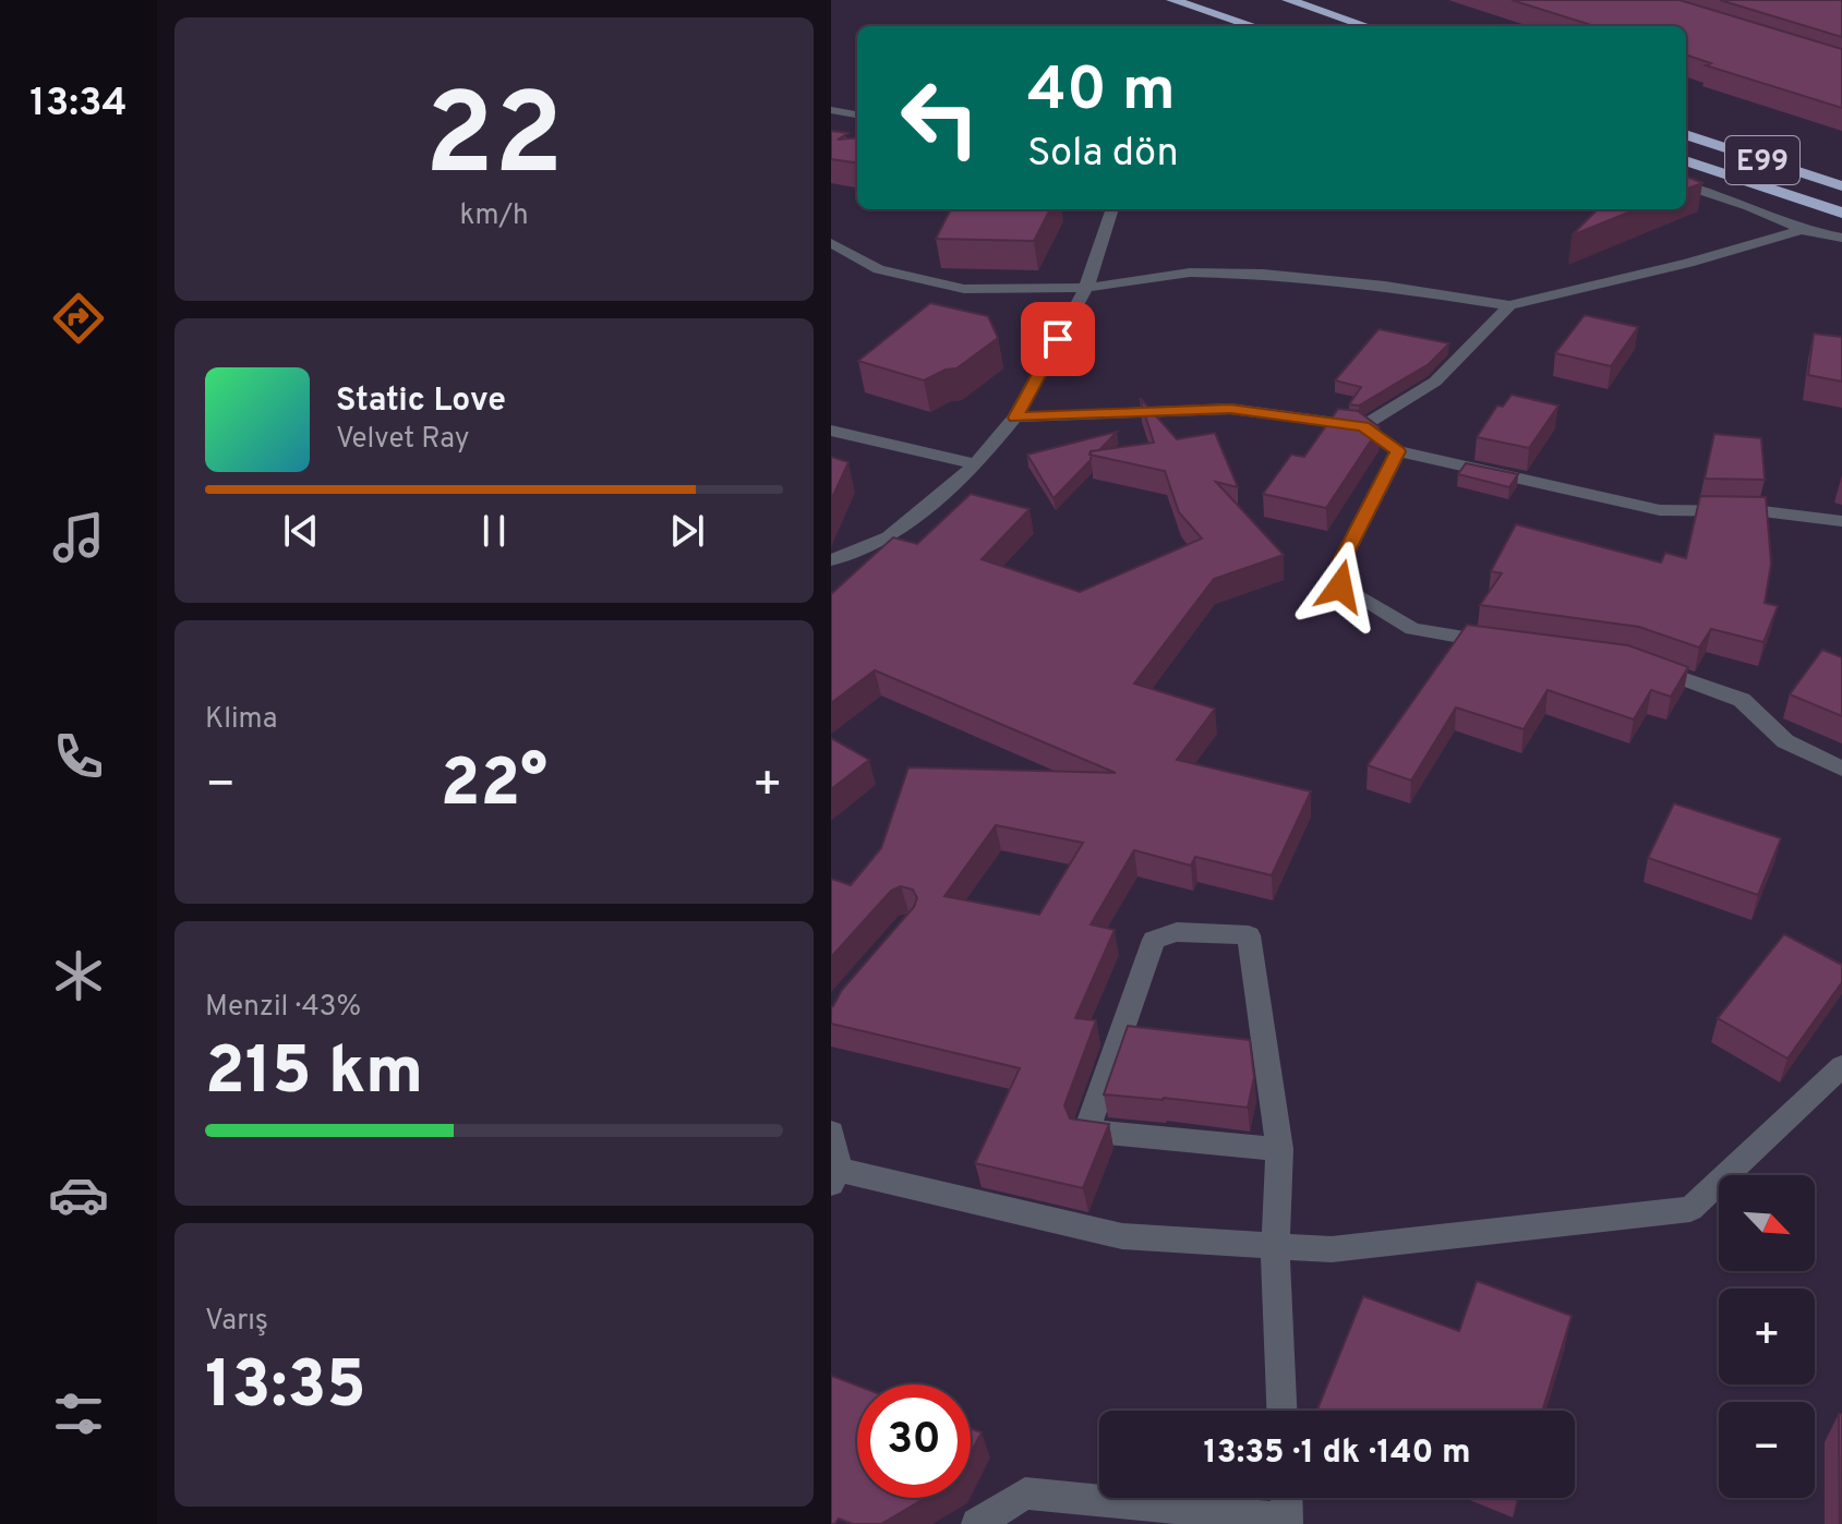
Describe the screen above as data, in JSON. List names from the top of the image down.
{
  "streets": {
    "highway": ["E99"]
  },
  "north": "bottom right",
  "page": {
    "tabs": "13:34",
    "tile": [
      ["22", "km/h"],
      "Klima",
      ["Menzil · 43%", "215 km"],
      ["Varış", "13:35"]
    ],
    "turn": ["40 m", "Sola dön"],
    "song": ["Static Love", "Velvet Ray"],
    "heat": ["−", "22°", "+"],
    "map_buttons": ["+", "−"],
    "limit": "30",
    "trip": "13:35 · 1 dk · 140 m"
  }
}
